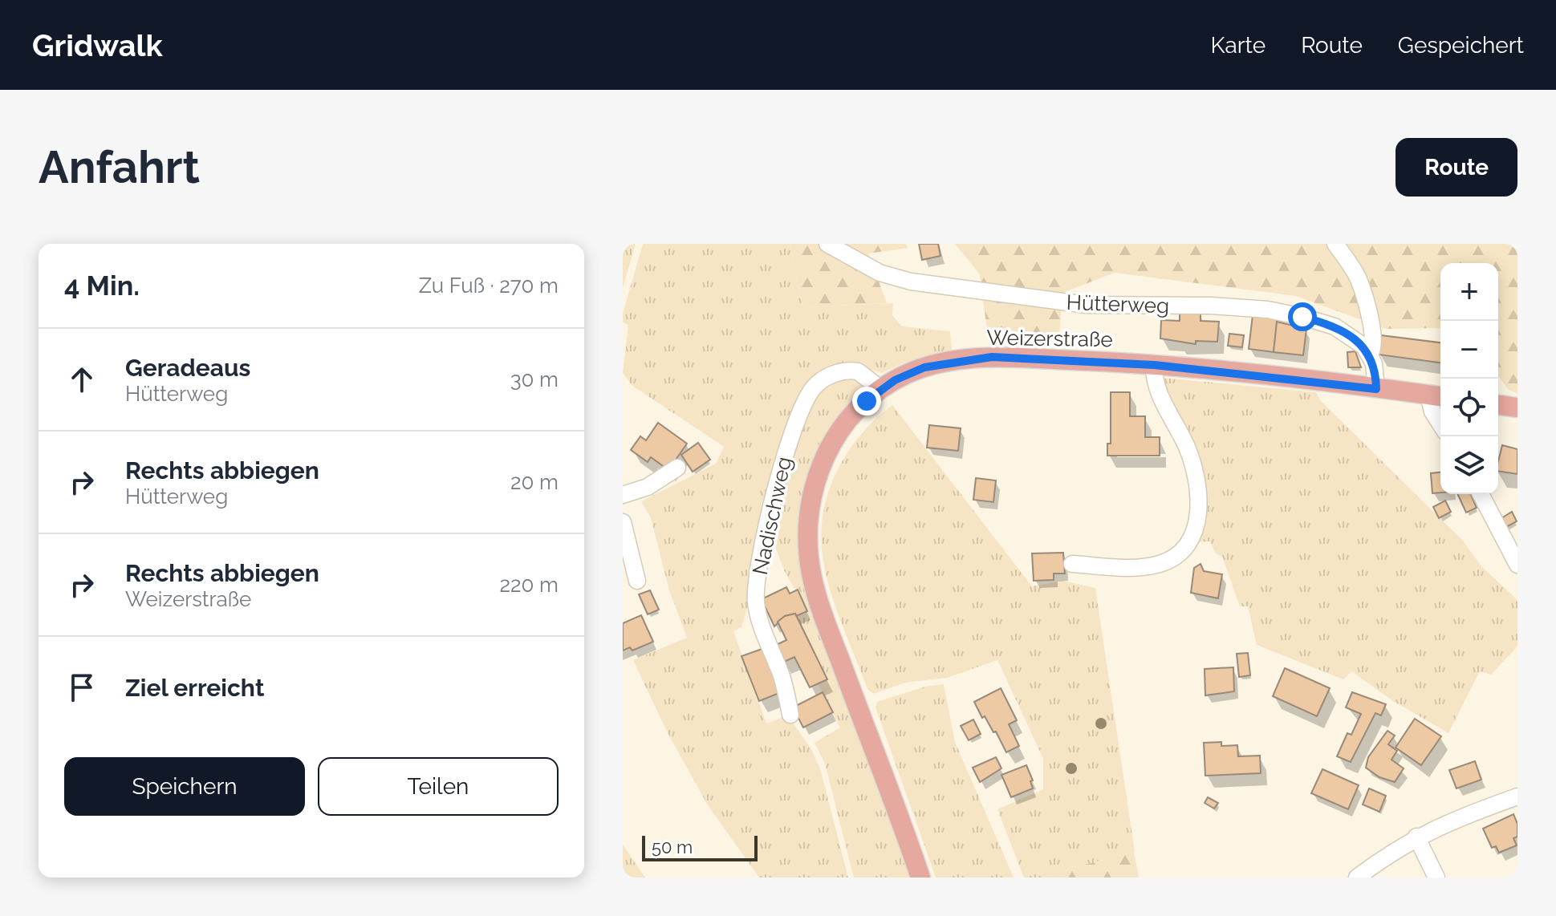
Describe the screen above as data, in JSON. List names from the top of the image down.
{
  "streets": {
    "main road": ["Weizerstraße"],
    "street": ["Hütterweg", "Nadischweg"]
  },
  "crossings": [
    ["Weizerstraße", "Nadischweg"]
  ],
  "scale_bar": "50 m",
  "page": {
    "header": "Gridwalk",
    "nav": ["Karte", "Route", "Gespeichert"],
    "buttons": [
      "Route",
      ["Speichern", "Teilen"]
    ],
    "title": "Anfahrt",
    "heading": ["4 Min.", "Zu Fuß · 270 m"],
    "map_buttons": ["+", "−"],
    "list": [
      ["Geradeaus", "Hütterweg", "30 m"],
      ["Rechts abbiegen", "Hütterweg", "20 m"],
      ["Rechts abbiegen", "Weizerstraße", "220 m"],
      "Ziel erreicht"
    ],
    "scale": "50 m"
  }
}
